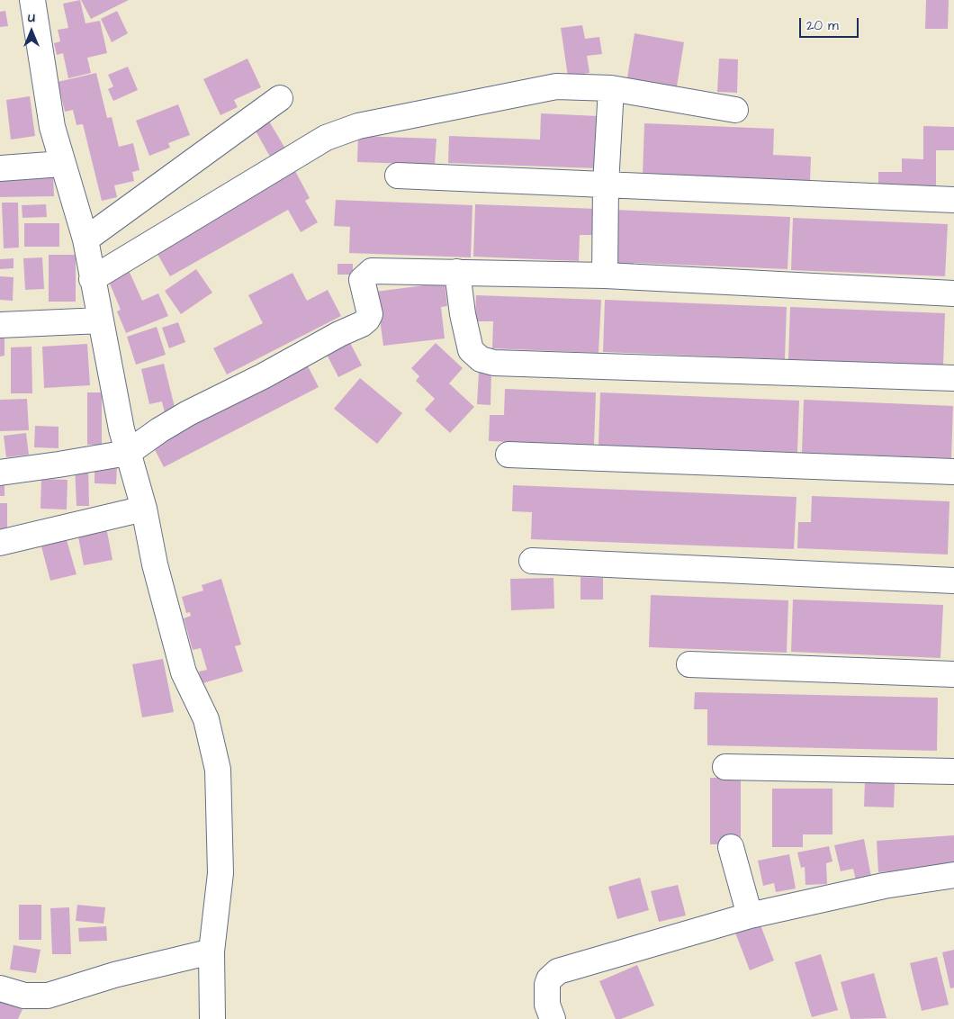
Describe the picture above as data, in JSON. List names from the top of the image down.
{
  "scale_bar": "20 m",
  "north": "top"
}
